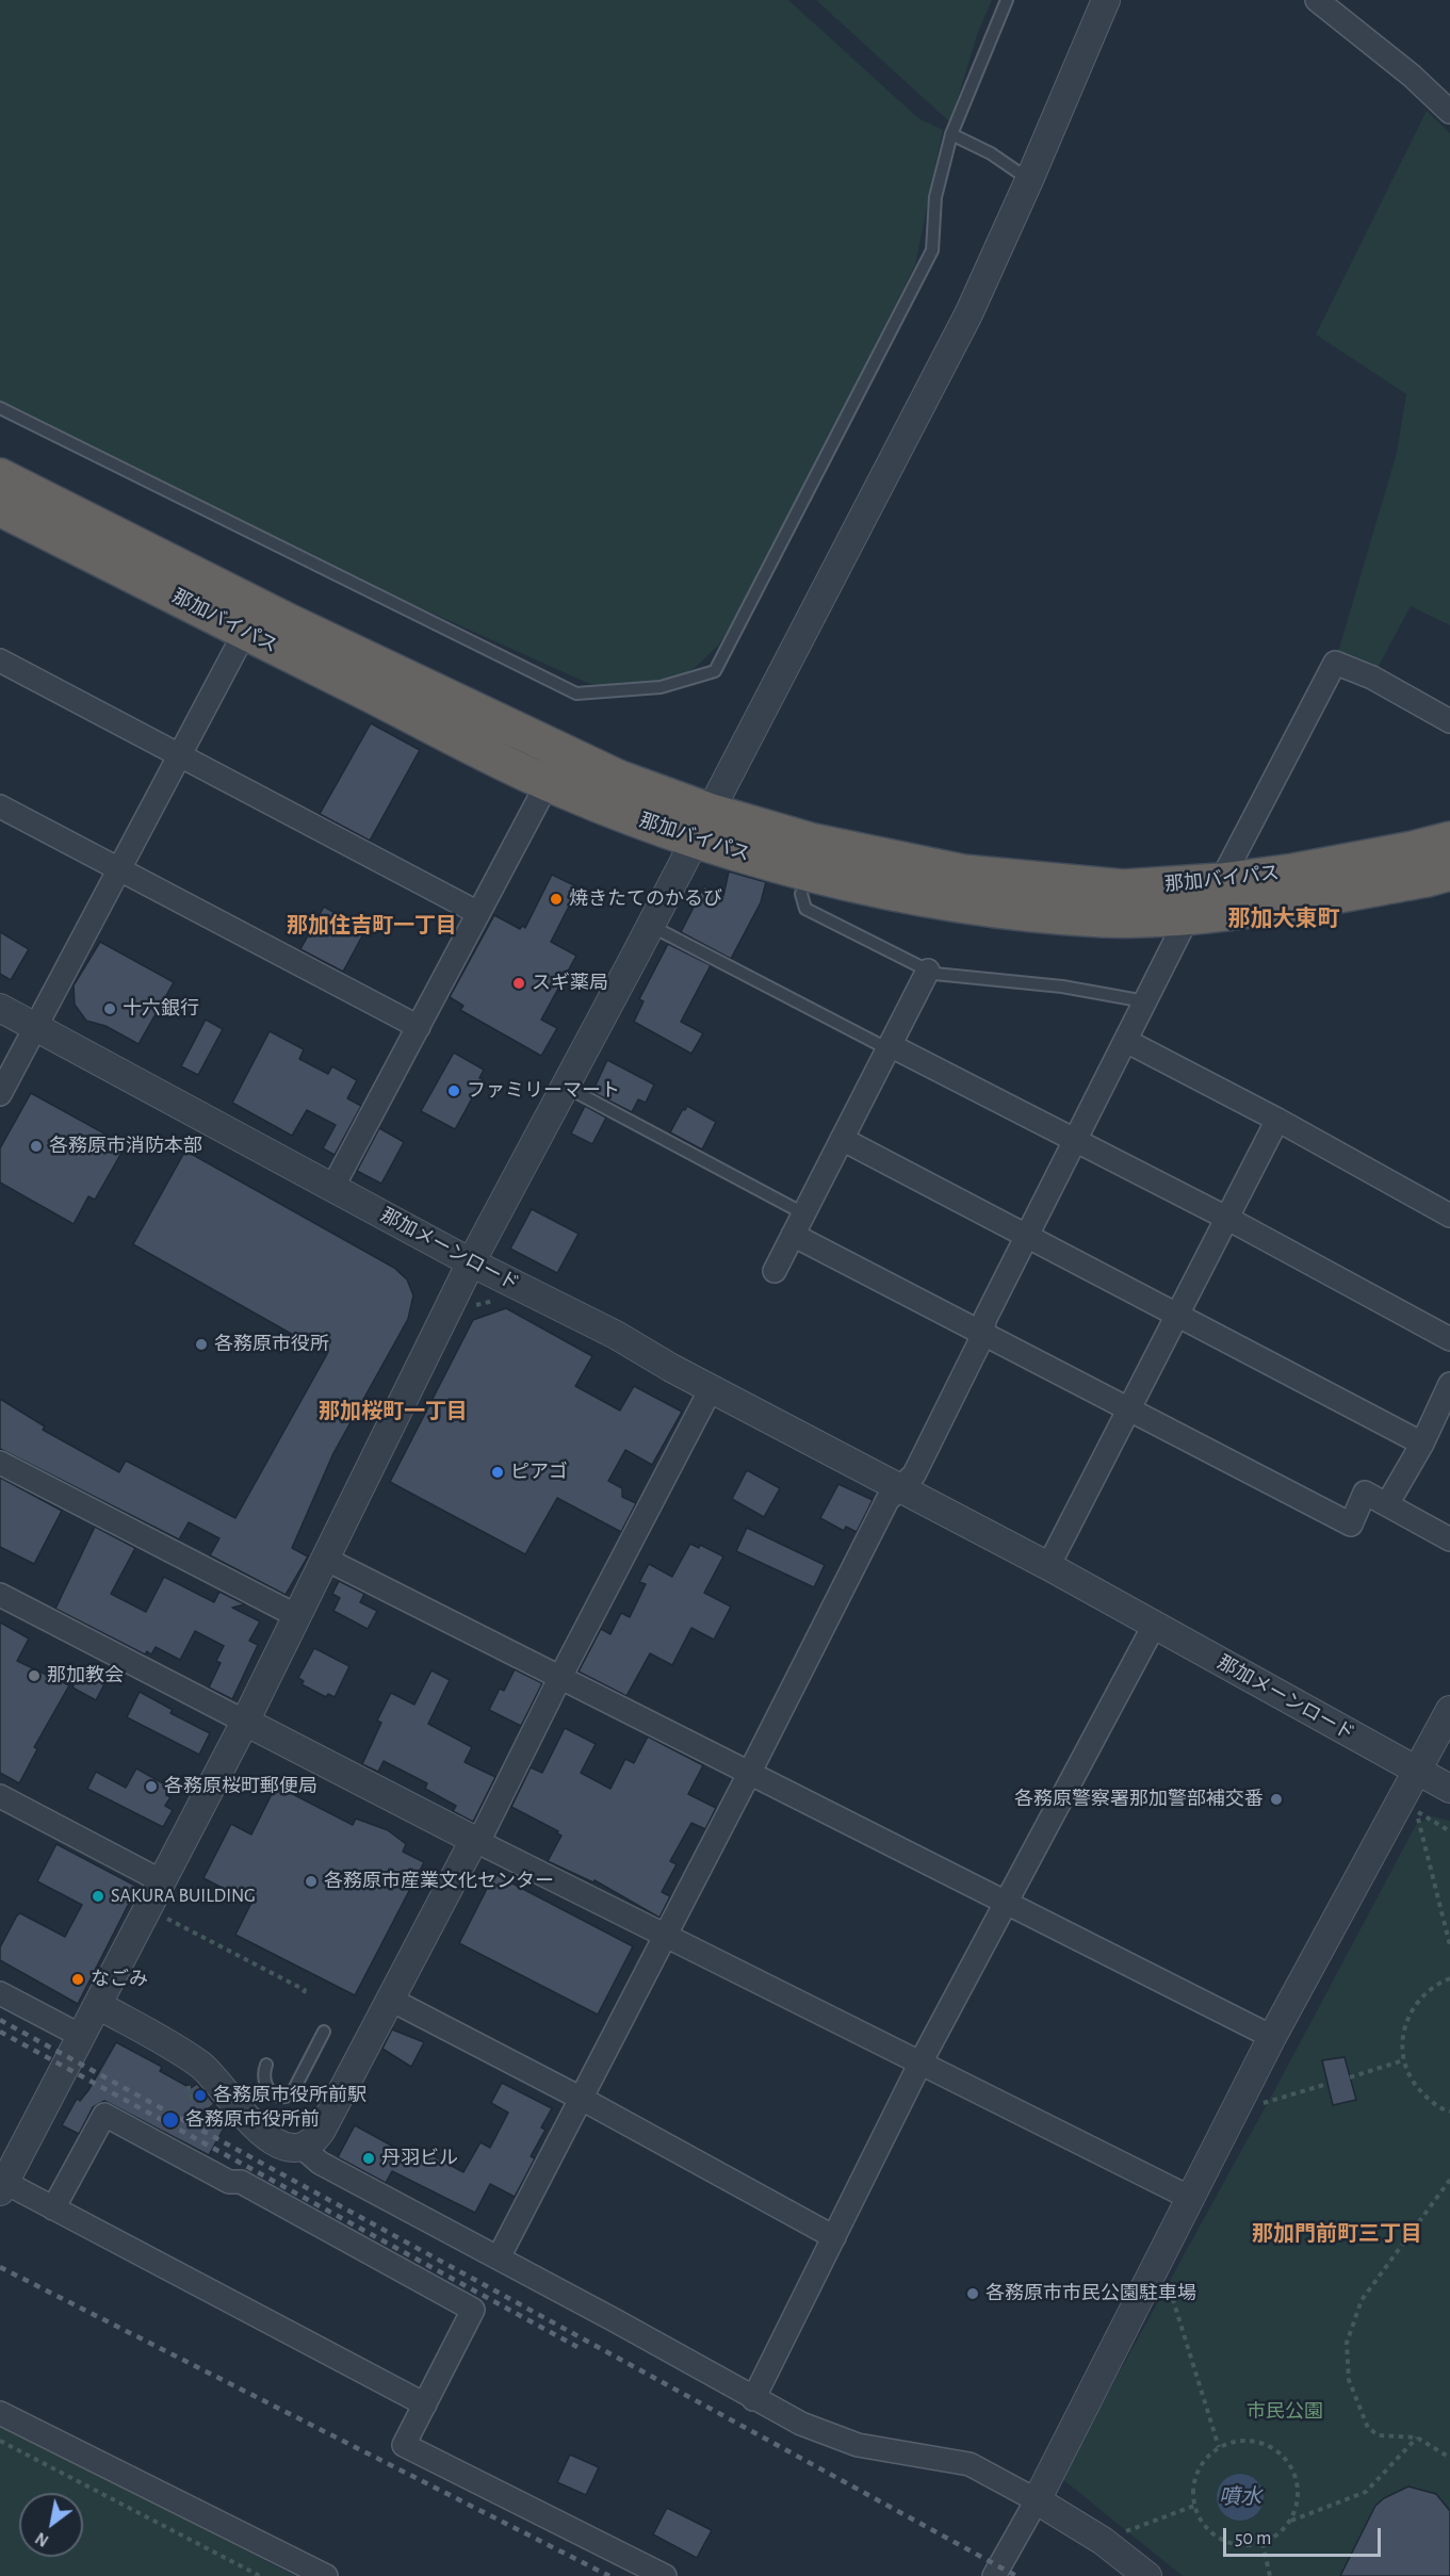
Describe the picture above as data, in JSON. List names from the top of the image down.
{
  "streets": {
    "highway": ["那加バイパス"],
    "street": ["那加メーンロード"]
  },
  "districts": [
    "那加大東町",
    "那加住吉町一丁目",
    "那加桜町一丁目",
    "那加門前町三丁目"
  ],
  "water": ["噴水"],
  "parks": ["市民公園"],
  "places": [
    "焼きたてのかるび",
    "スギ薬局",
    "十六銀行",
    "ファミリーマート",
    "各務原市消防本部",
    "各務原市役所",
    "ピアゴ",
    "那加教会",
    "各務原桜町郵便局",
    "各務原警察署那加警部補交番",
    "各務原市産業文化センター",
    "SAKURA BUILDING",
    "なごみ",
    "各務原市役所前駅",
    "各務原市役所前",
    "丹羽ビル",
    "各務原市市民公園駐車場"
  ],
  "scale_bar": "50 m",
  "north": "bottom left"
}
